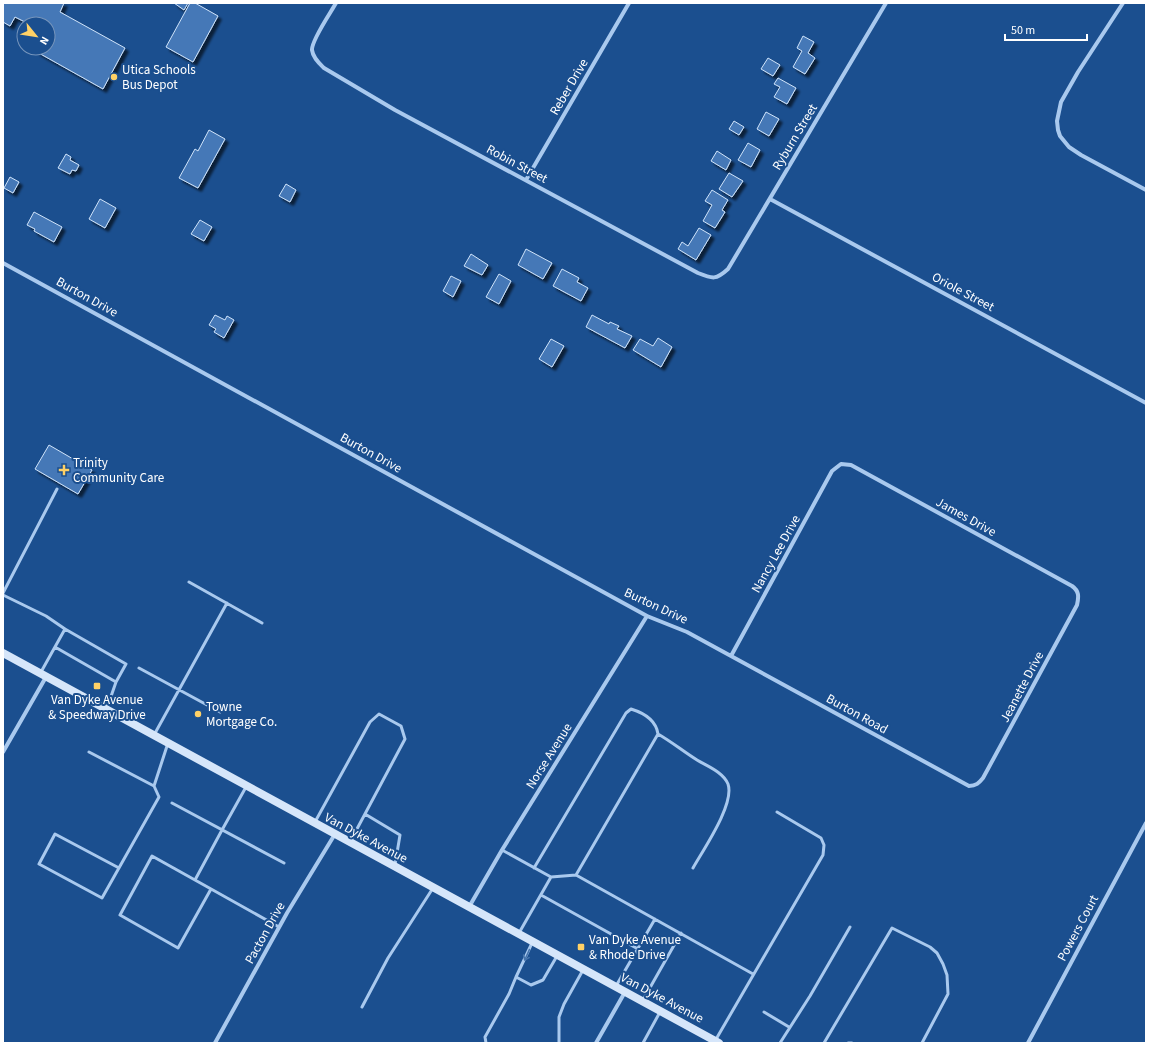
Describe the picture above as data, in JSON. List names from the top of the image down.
{
  "streets": {
    "main road": ["Van Dyke Avenue"],
    "street": [
      "Reber Drive",
      "Ryburn Street",
      "Robin Street",
      "Oriole Street",
      "Burton Drive",
      "James Drive",
      "Nancy Lee Drive",
      "Jeanette Drive",
      "Burton Road",
      "Norse Avenue",
      "Powers Court",
      "Pacton Drive"
    ]
  },
  "crossings": [
    ["Reber Drive", "Robin Street"],
    ["Ryburn Street", "Robin Street"],
    ["Ryburn Street", "Oriole Street"],
    ["Burton Drive", "Nancy Lee Drive"],
    ["Burton Drive", "Burton Road"],
    ["Burton Drive", "Norse Avenue"],
    ["James Drive", "Nancy Lee Drive"],
    ["James Drive", "Jeanette Drive"],
    ["Nancy Lee Drive", "Burton Road"],
    ["Jeanette Drive", "Burton Road"],
    ["Norse Avenue", "Van Dyke Avenue"],
    ["Van Dyke Avenue", "Pacton Drive"]
  ],
  "places": {
    "other": ["Utica Schools Bus Depot", "Towne Mortgage Co."],
    "health": ["Trinity Community Care"],
    "transit": ["Van Dyke Avenue & Speedway Drive", "Van Dyke Avenue & Rhode Drive"]
  },
  "scale_bar": "50 m",
  "north": "bottom right"
}
